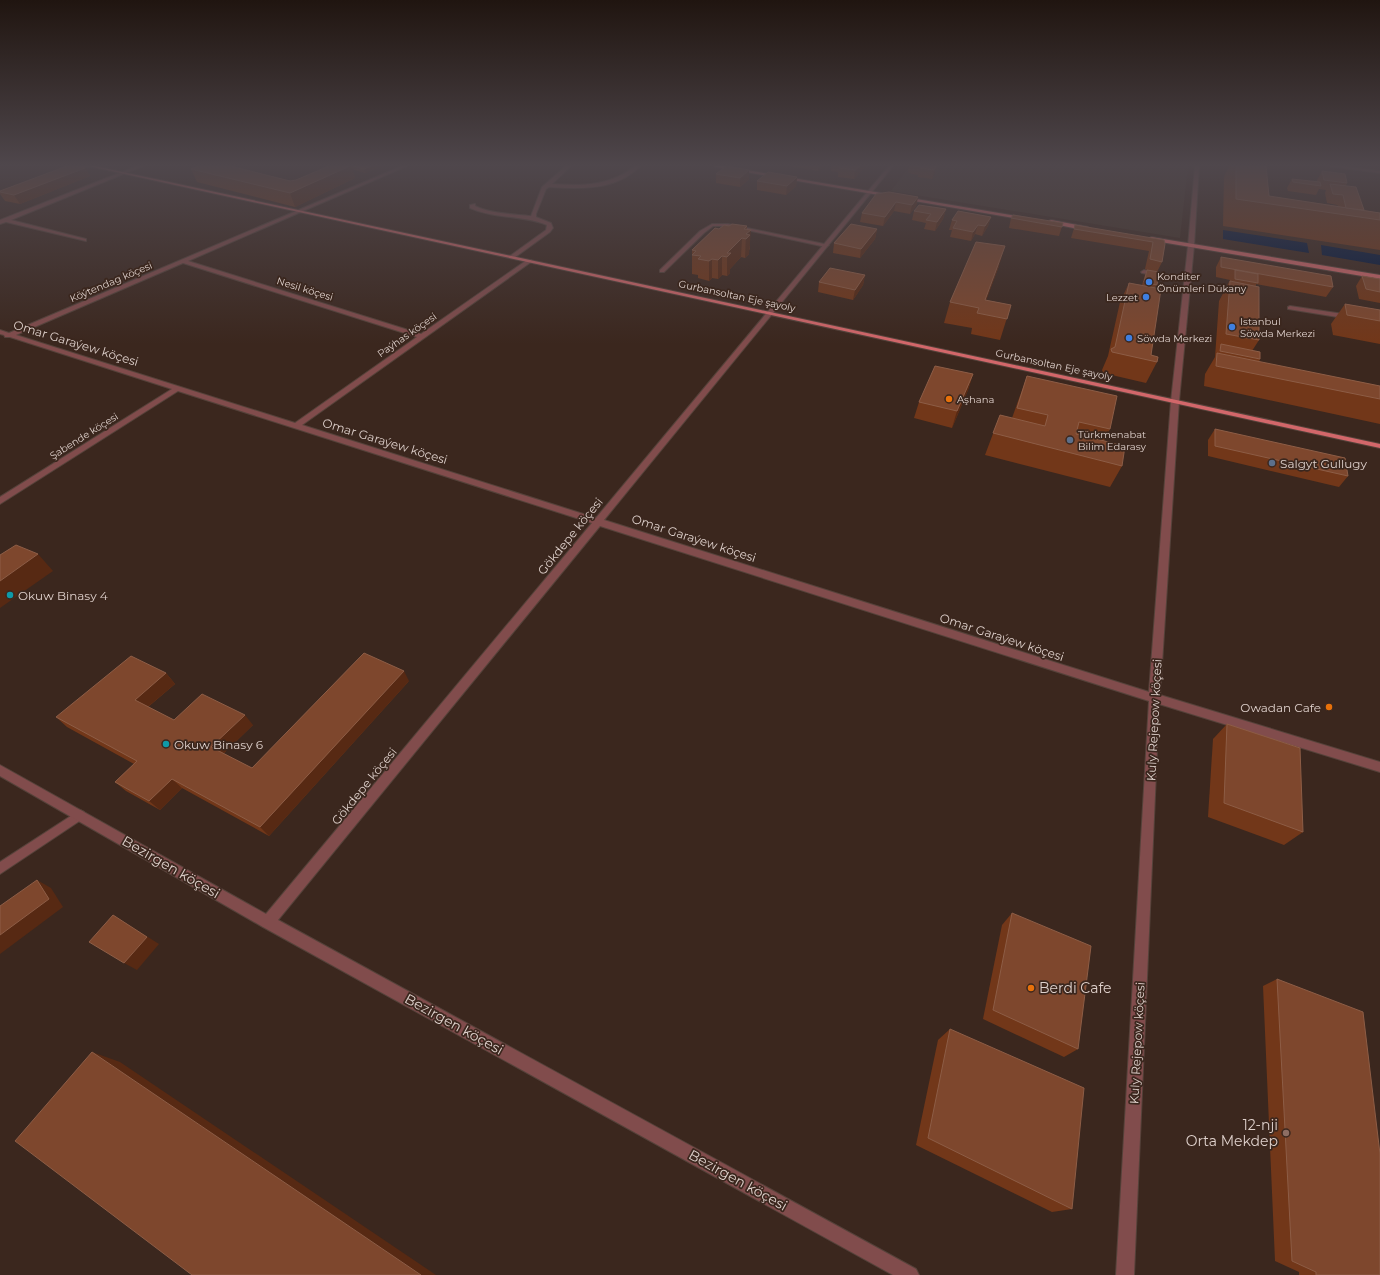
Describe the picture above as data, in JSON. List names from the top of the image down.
{
  "streets": {
    "main road": ["Gurbansoltan Eje şayoly"],
    "street": [
      "Köýtendag köçesi",
      "Nesil köçesi",
      "Paýhas köçesi",
      "Omar Garaýew köçesi",
      "Şabende köçesi",
      "Gökdepe köçesi",
      "Kuly Rejepow köçesi",
      "Bezirgen köçesi"
    ]
  },
  "crossings": [
    ["Köýtendag köçesi", "Nesil köçesi"],
    ["Köýtendag köçesi", "Omar Garaýew köçesi"],
    ["Nesil köçesi", "Paýhas köçesi"],
    ["Gurbansoltan Eje şayoly", "Paýhas köçesi"],
    ["Gurbansoltan Eje şayoly", "Gökdepe köçesi"],
    ["Gurbansoltan Eje şayoly", "Kuly Rejepow köçesi"],
    ["Paýhas köçesi", "Omar Garaýew köçesi"],
    ["Omar Garaýew köçesi", "Şabende köçesi"],
    ["Omar Garaýew köçesi", "Gökdepe köçesi"],
    ["Omar Garaýew köçesi", "Kuly Rejepow köçesi"],
    ["Gökdepe köçesi", "Bezirgen köçesi"]
  ],
  "places": [
    "Konditer Önümleri Dükany",
    "Lezzet",
    "Istanbul Söwda Merkezi",
    "Söwda Merkezi",
    "Aşhana",
    "Türkmenabat Bilim Edarasy",
    "Salgyt Gullugy",
    "Okuw Binasy 4",
    "Owadan Cafe",
    "Okuw Binasy 6",
    "Berdi Cafe",
    "12-nji Orta Mekdep"
  ]
}
